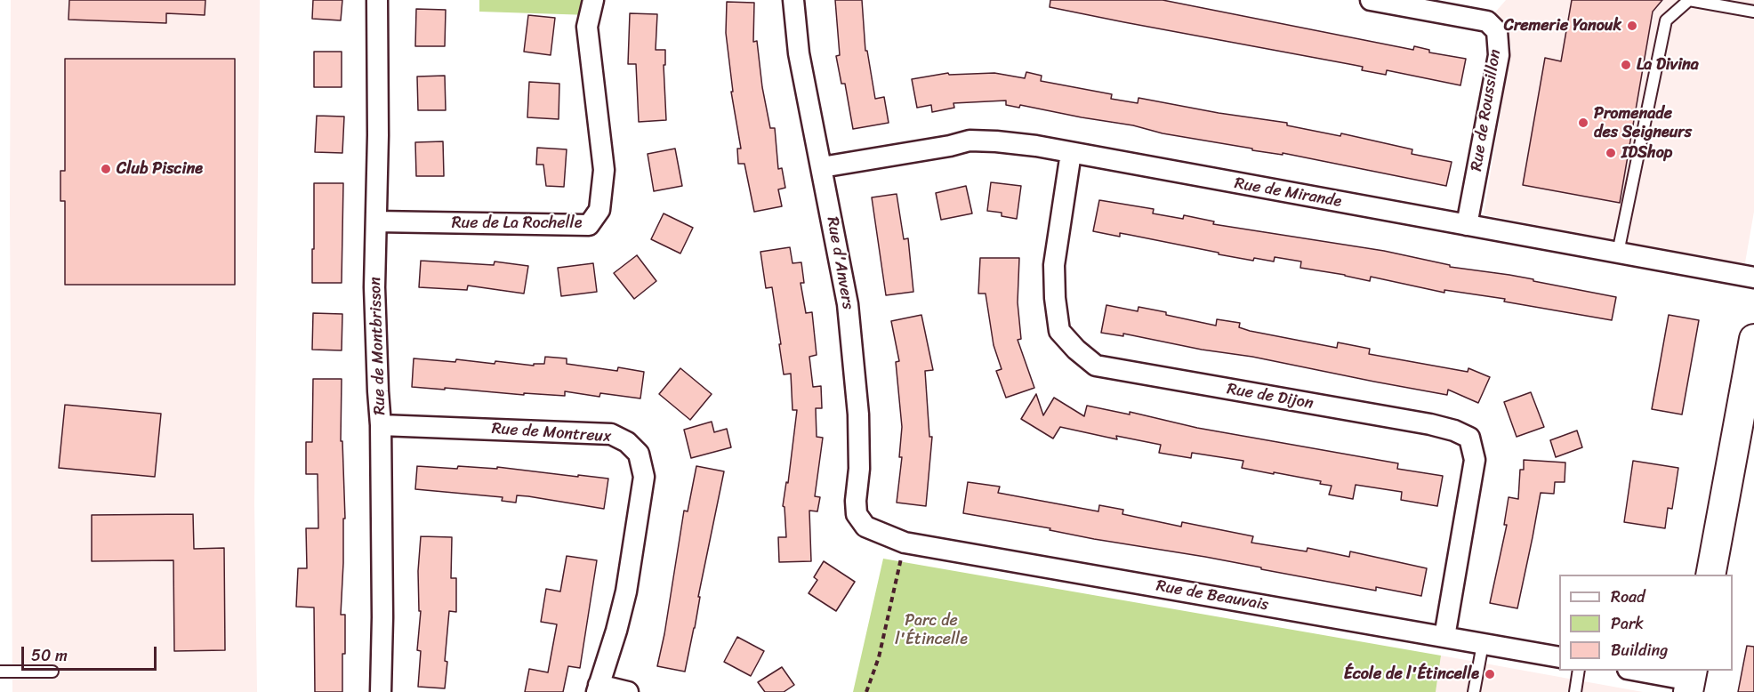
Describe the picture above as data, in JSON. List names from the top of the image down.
{
  "streets": {
    "street": [
      "Rue de Roussillon",
      "Rue de Mirande",
      "Rue de La Rochelle",
      "Rue d'Anvers",
      "Rue de Montbrisson",
      "Rue de Dijon",
      "Rue de Montreux",
      "Rue de Beauvais"
    ]
  },
  "crossings": [
    ["Rue de Roussillon", "Rue de Mirande"],
    ["Rue de Mirande", "Rue d'Anvers"],
    ["Rue de Mirande", "Rue de Dijon"],
    ["Rue de La Rochelle", "Rue de Montbrisson"],
    ["Rue d'Anvers", "Rue de Beauvais"],
    ["Rue de Montbrisson", "Rue de Montreux"],
    ["Rue de Dijon", "Rue de Beauvais"]
  ],
  "parks": ["Parc de l'Étincelle"],
  "places": [
    "Cremerie Yanouk",
    "La Divina",
    "Promenade des Seigneurs",
    "IDShop",
    "Club Piscine",
    "École de l'Étincelle"
  ],
  "legend": ["Road", "Park", "Building"],
  "scale_bar": "50 m"
}
